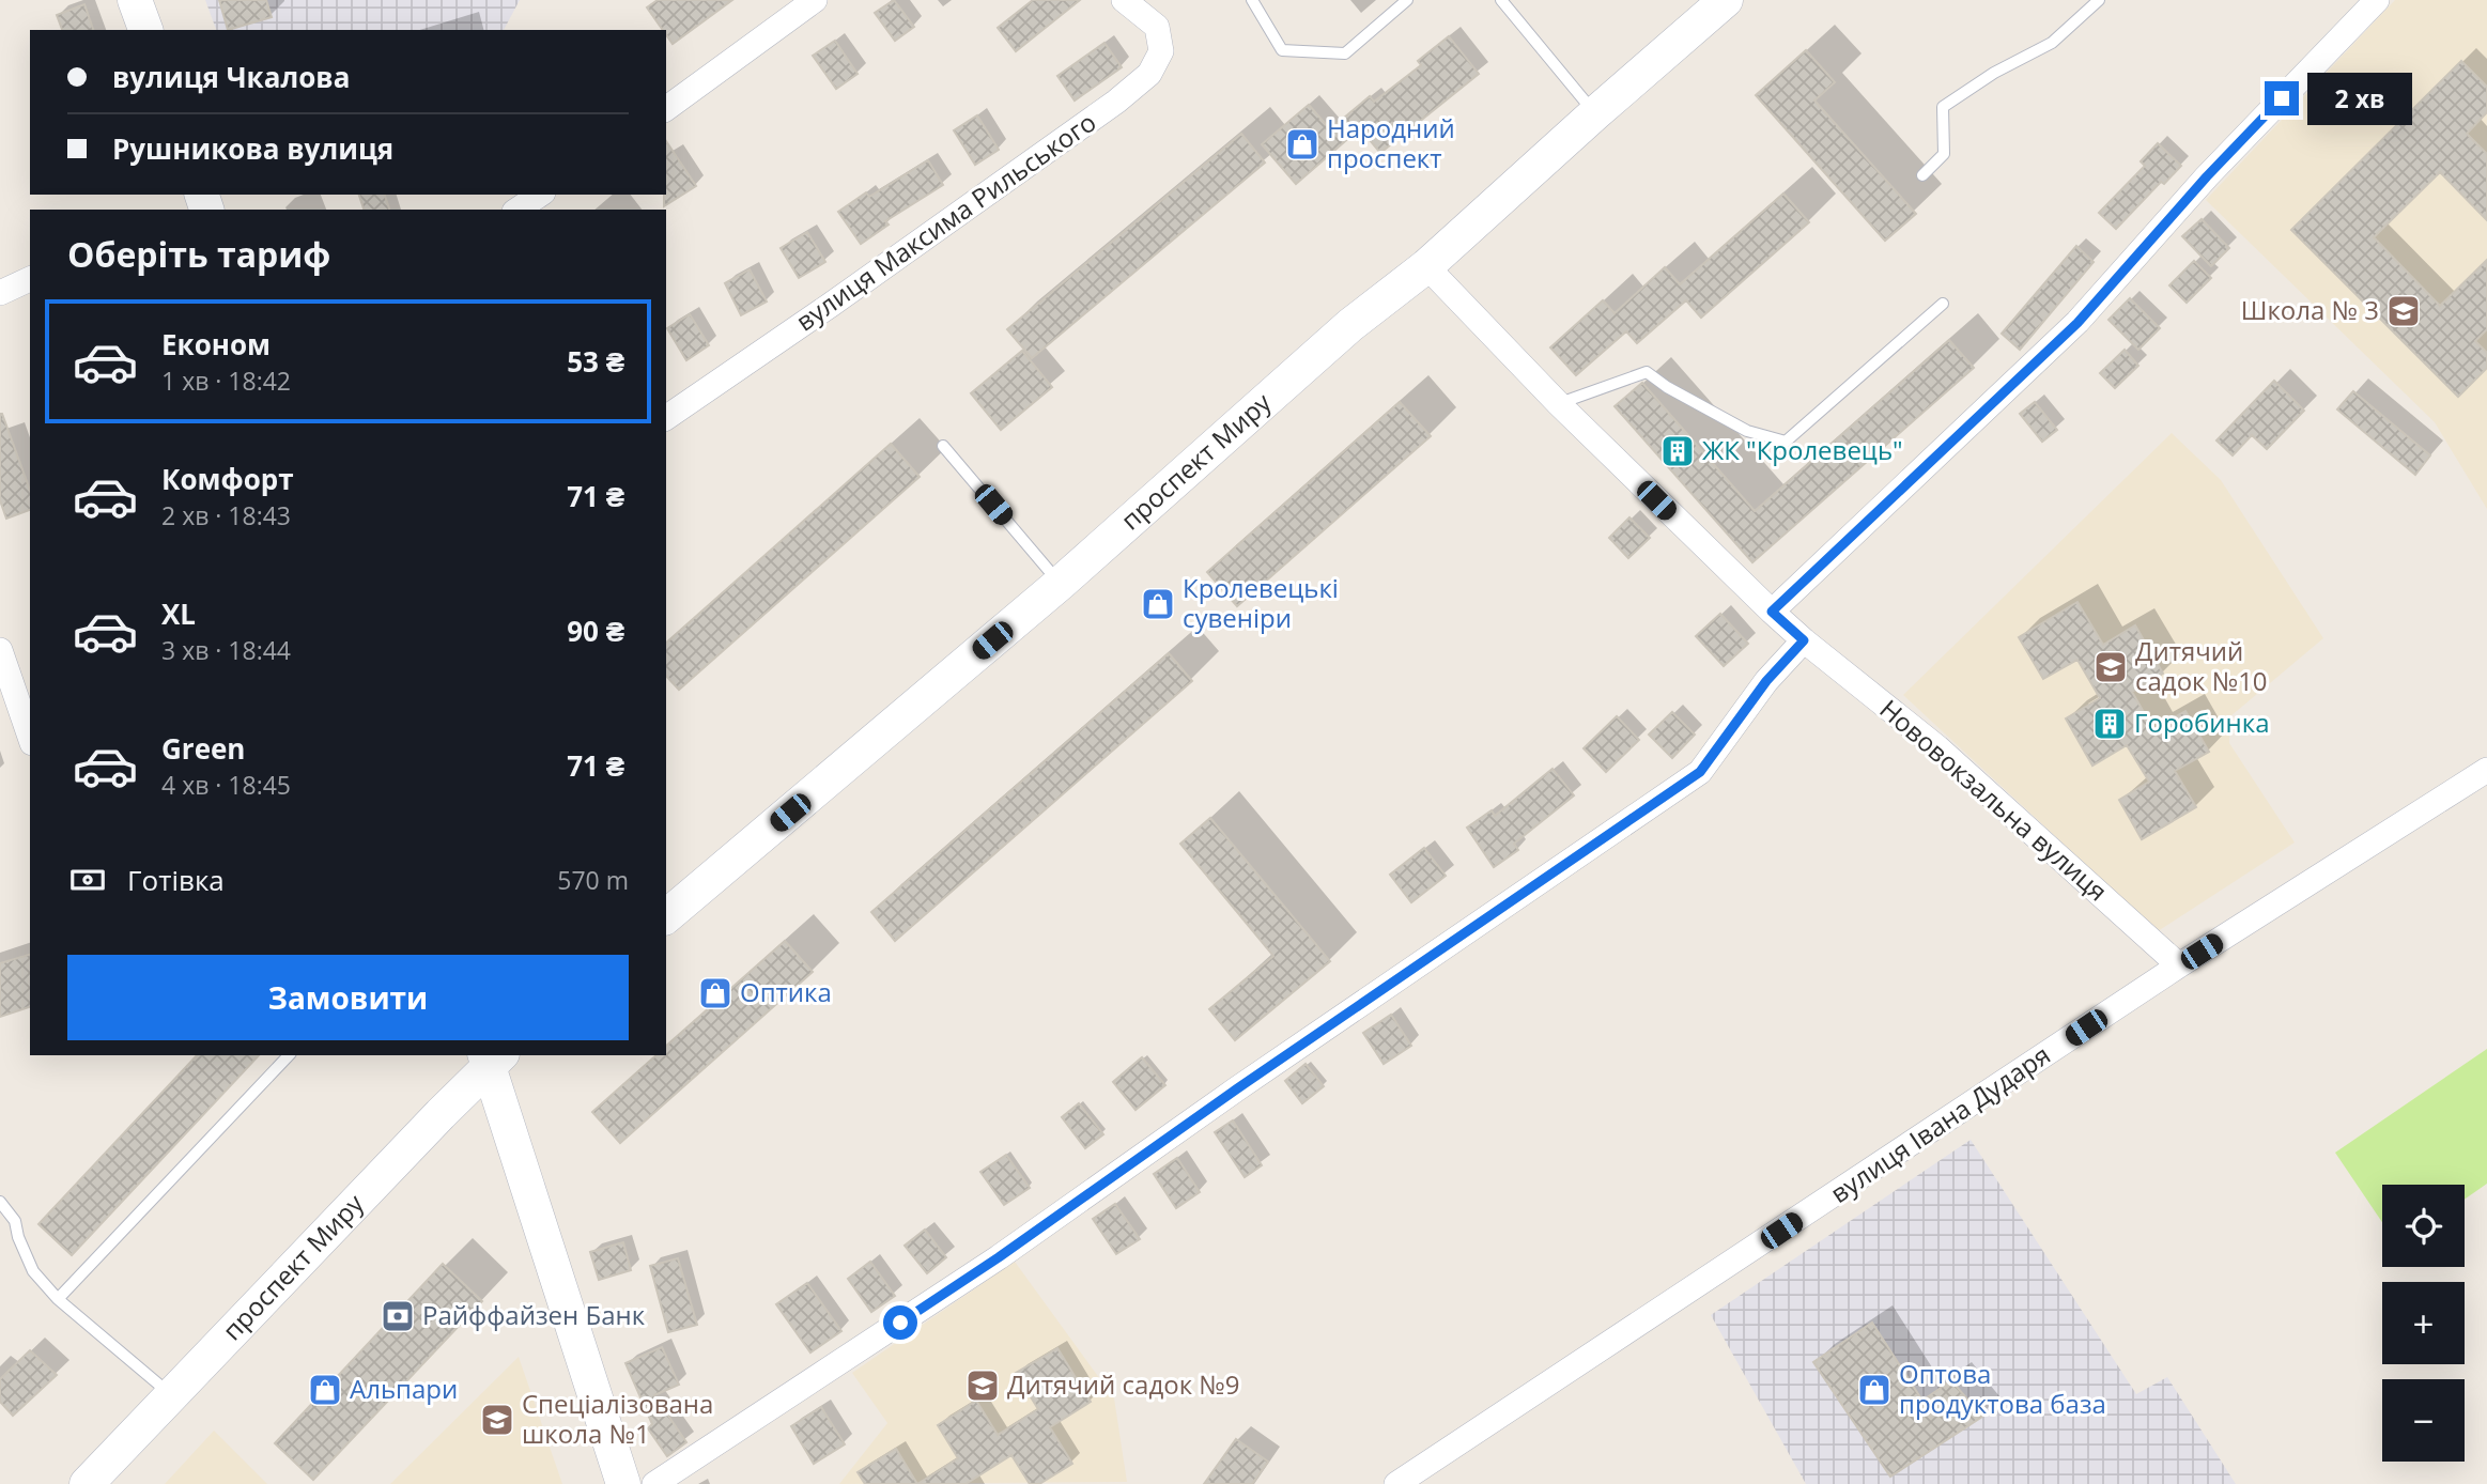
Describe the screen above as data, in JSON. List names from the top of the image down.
{
  "streets": {
    "street": [
      "вулиця Максима Рильського",
      "проспект Миру",
      "Нововокзальна вулиця",
      "вулиця Івана Дударя"
    ]
  },
  "crossings": [
    ["проспект Миру", "Нововокзальна вулиця"],
    ["Нововокзальна вулиця", "вулиця Івана Дударя"]
  ],
  "places": {
    "shop": [
      "Народний проспект",
      "Кролевецькі сувеніри",
      "Оптика",
      "Альпари",
      "Оптова продуктова база"
    ],
    "school or university": [
      "Школа № 3",
      "Дитячий садок №10",
      "Дитячий садок №9",
      "Спеціалізована школа №1"
    ],
    "building": ["ЖК \"Кролевець\"", "Горобинка"],
    "bank": ["Райффайзен Банк"]
  },
  "page": {
    "banner": ["вулиця Чкалова", "Рушникова вулиця"],
    "bubble": "2 хв",
    "heading": "Оберіть тариф",
    "list": [
      {
        "name": "Економ",
        "note": "1 хв · 18:42",
        "value": "53 ₴"
      },
      {
        "name": "Комфорт",
        "note": "2 хв · 18:43",
        "value": "71 ₴"
      },
      {
        "name": "XL",
        "note": "3 хв · 18:44",
        "value": "90 ₴"
      },
      {
        "name": "Green",
        "note": "4 хв · 18:45",
        "value": "71 ₴"
      }
    ],
    "pay": ["Готівка", "570 m"],
    "buttons": "Замовити",
    "map_buttons": ["+", "−"]
  }
}
